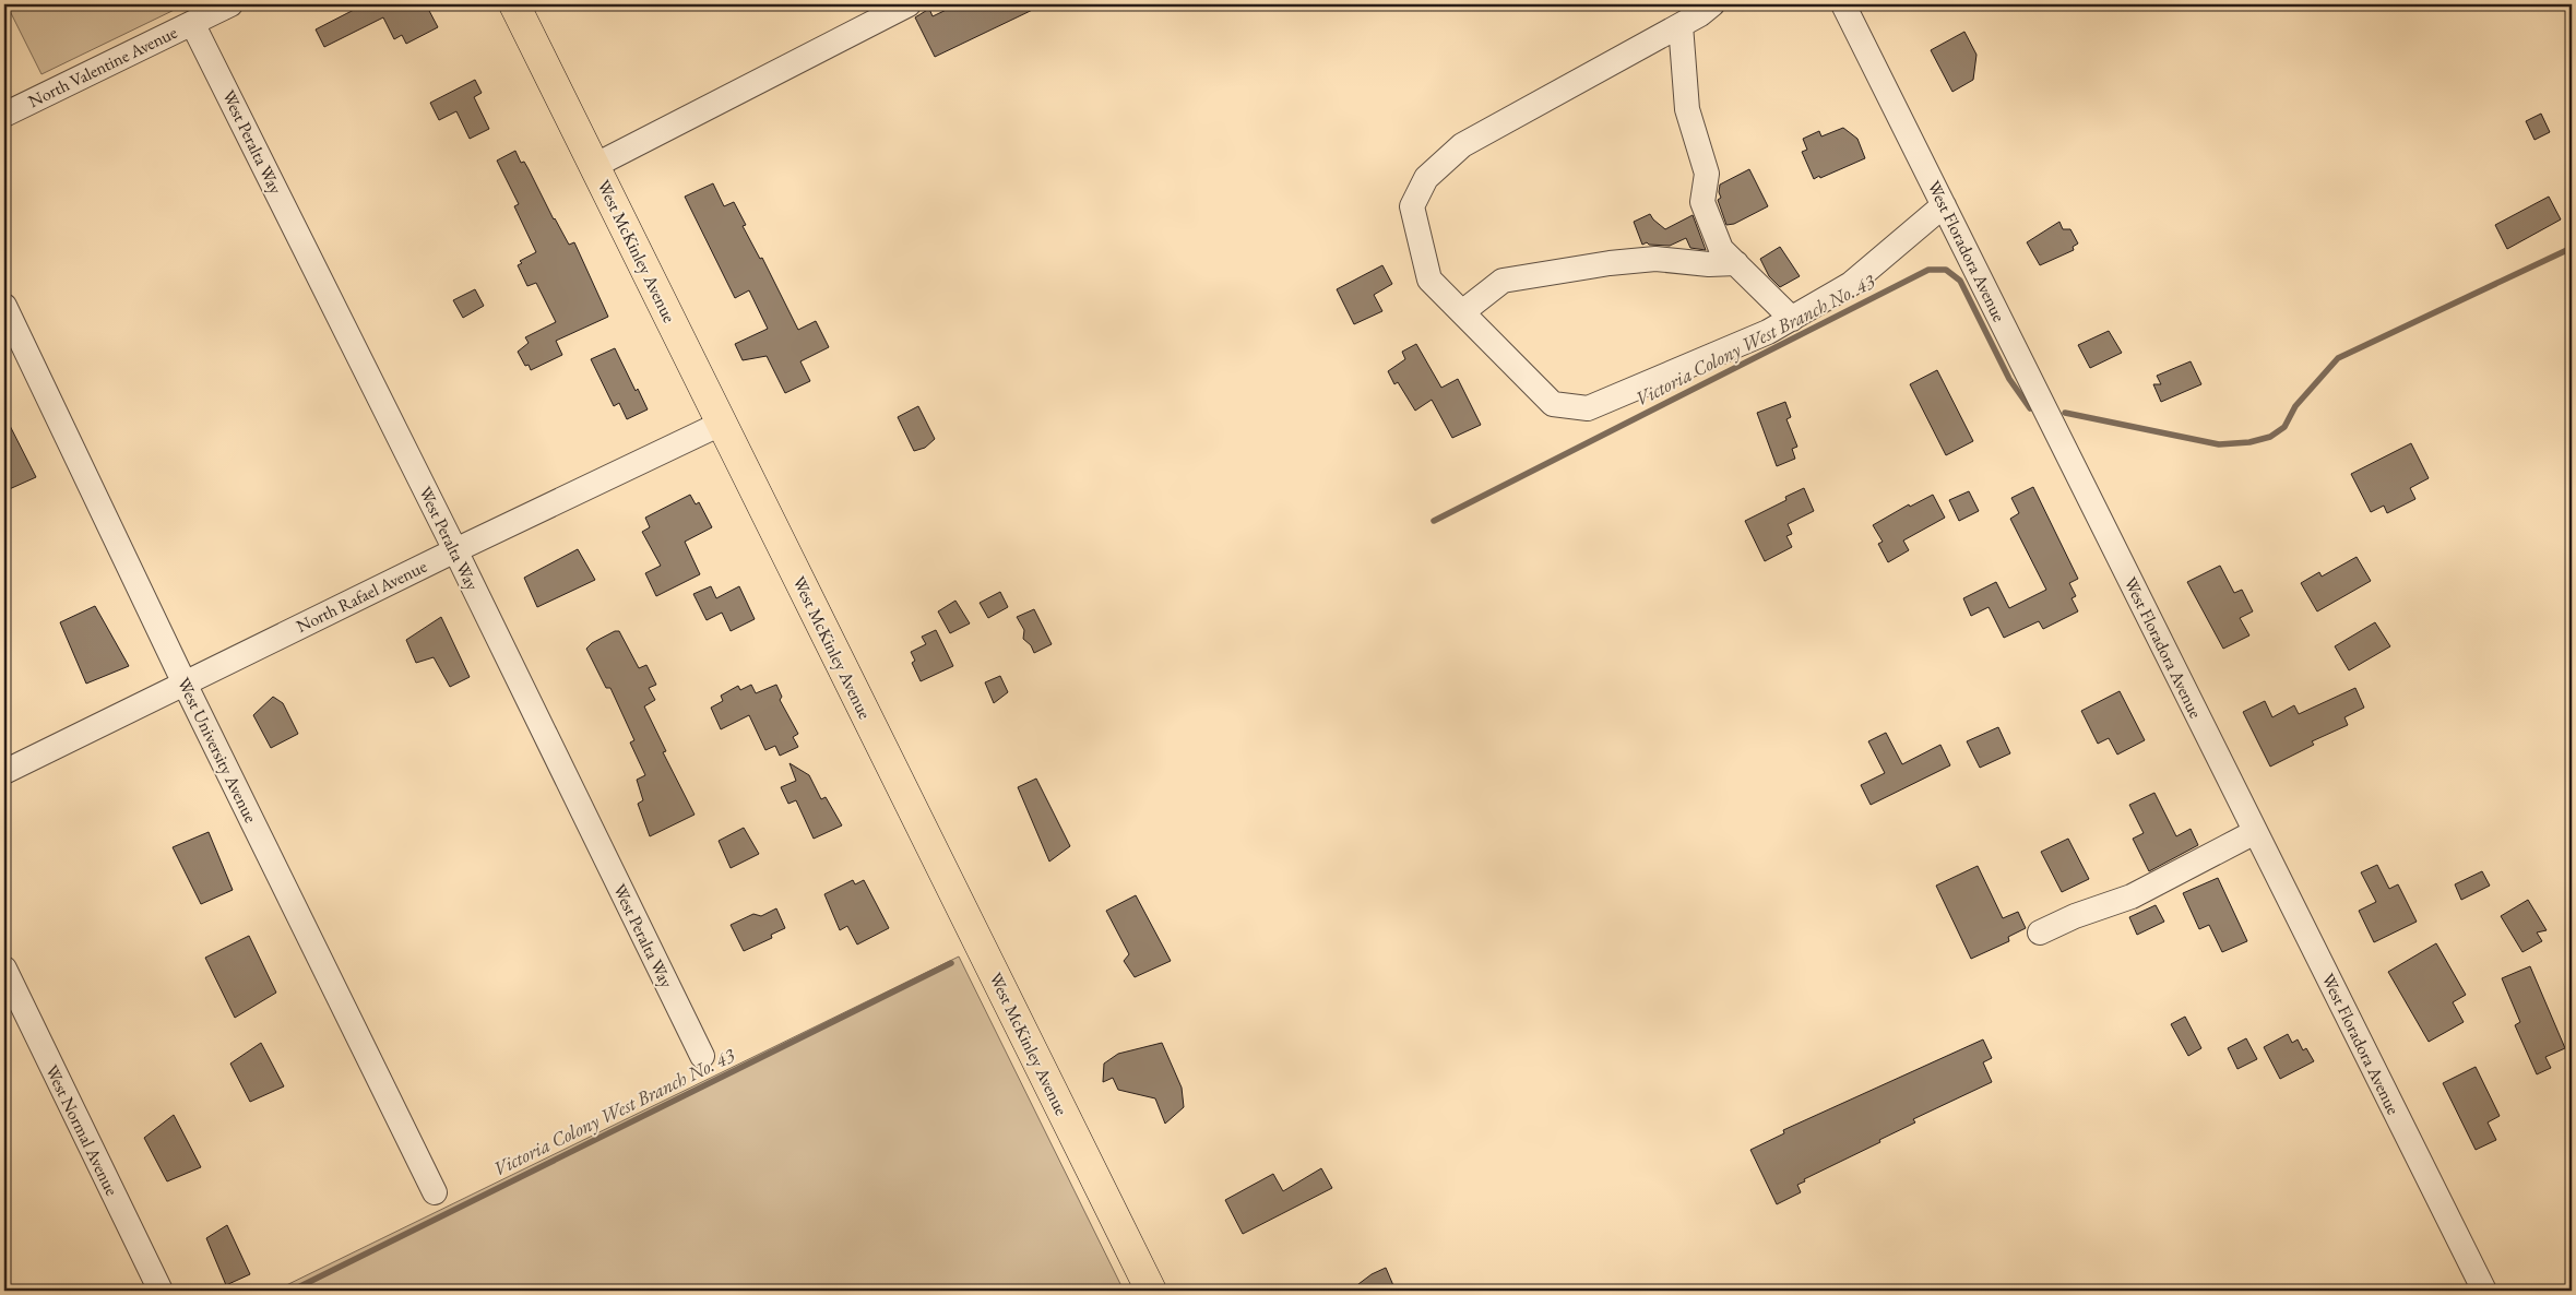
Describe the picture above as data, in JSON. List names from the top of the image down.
{
  "streets": {
    "main road": ["West McKinley Avenue"],
    "street": [
      "North Valentine Avenue",
      "West Peralta Way",
      "West Floradora Avenue",
      "North Rafael Avenue",
      "West University Avenue",
      "West Normal Avenue"
    ]
  },
  "crossings": [
    ["North Valentine Avenue", "West Peralta Way"],
    ["West Peralta Way", "North Rafael Avenue"],
    ["West McKinley Avenue", "North Rafael Avenue"],
    ["North Rafael Avenue", "West University Avenue"]
  ],
  "water": ["Victoria Colony West Branch No. 43"]
}
